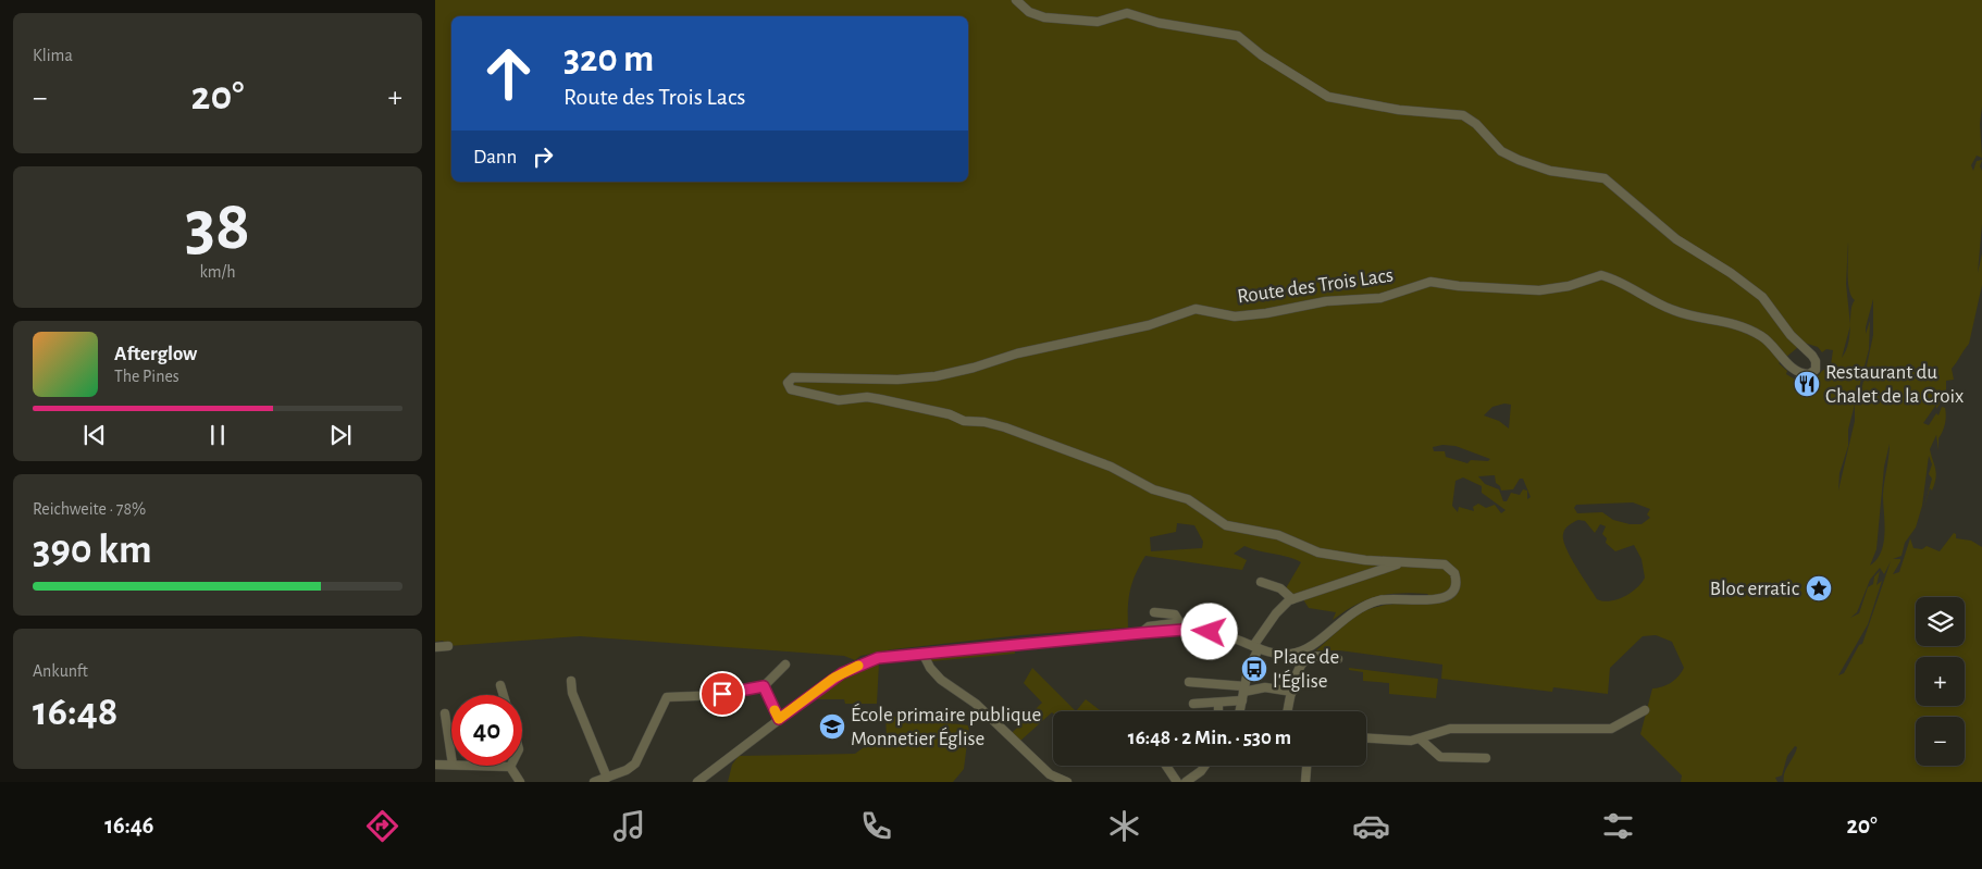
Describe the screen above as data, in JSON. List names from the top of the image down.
{
  "streets": {
    "street": ["Route des Trois Lacs"]
  },
  "places": {
    "restaurant": ["Restaurant du Chalet de la Croix"],
    "place": ["Bloc erratic"],
    "bus stop": ["Place de l'Église"],
    "school or university": ["École primaire publique Monnetier Église"]
  },
  "page": {
    "tile": [
      "Klima",
      ["38", "km/h"],
      ["Reichweite · 78%", "390 km"],
      ["Ankunft", "16:48"]
    ],
    "turn": ["320 m", "Route des Trois Lacs"],
    "heat": ["−", "20°", "+"],
    "then": "Dann",
    "song": ["Afterglow", "The Pines"],
    "map_buttons": ["+", "−"],
    "limit": "40",
    "trip": "16:48 · 2 Min. · 530 m",
    "tabs": ["16:46", "20°"]
  }
}
